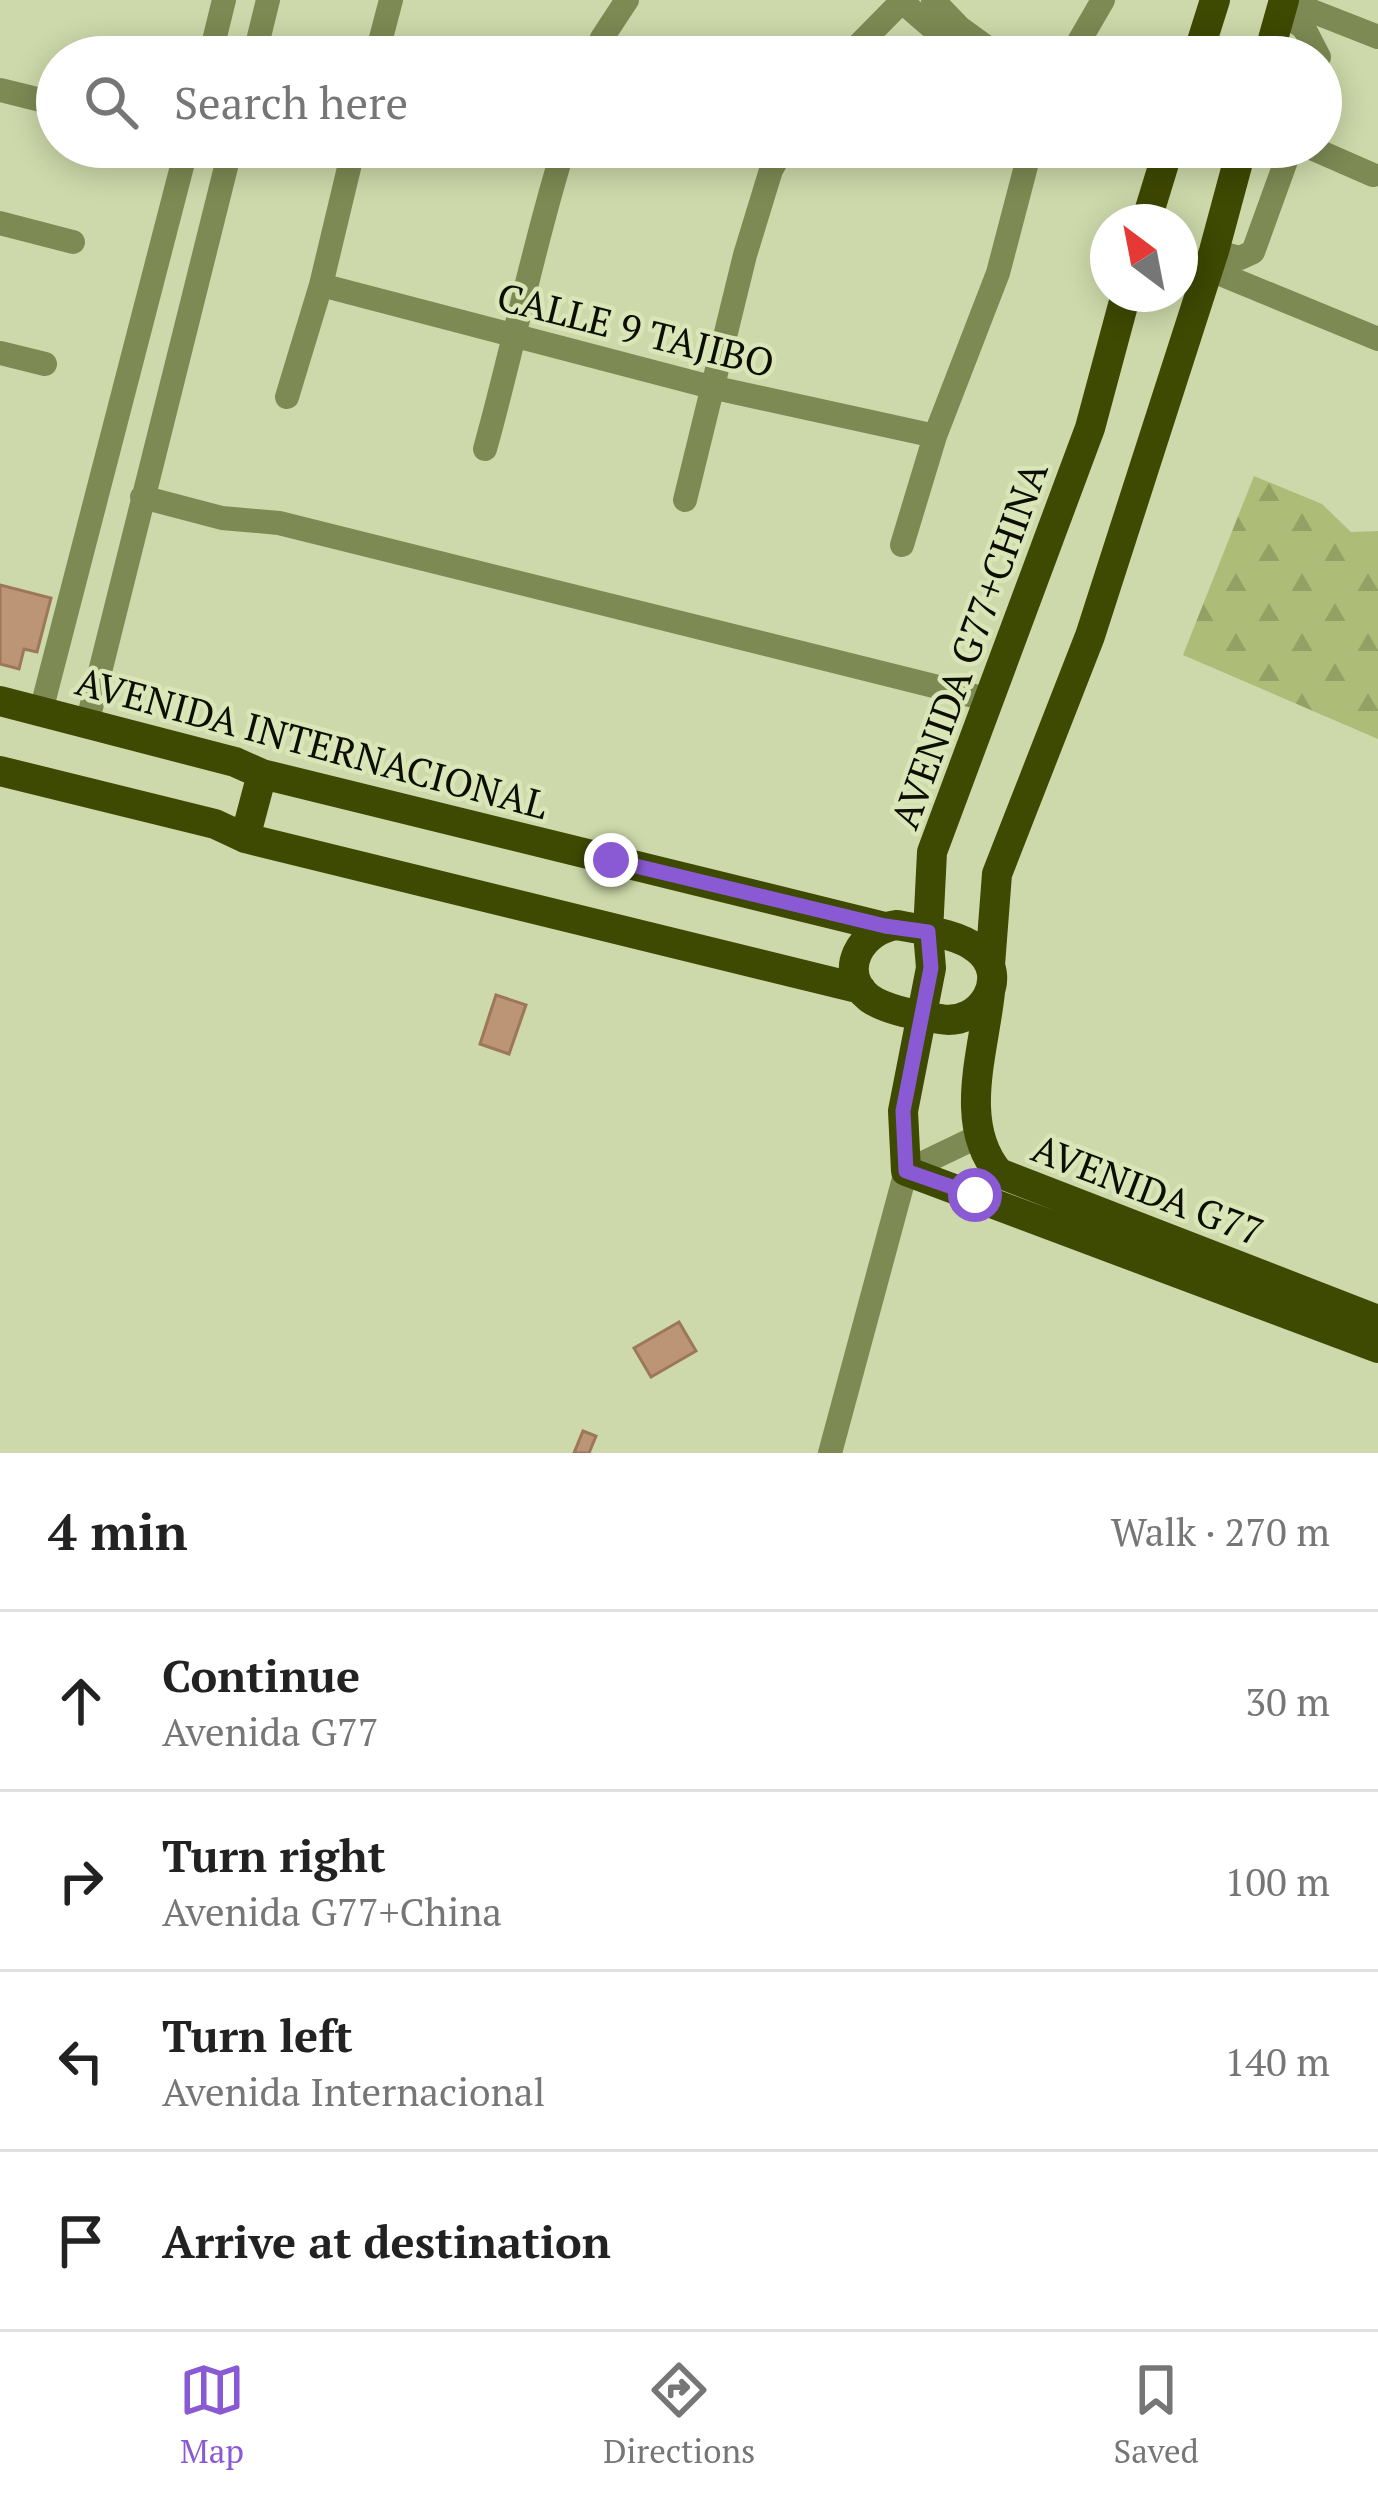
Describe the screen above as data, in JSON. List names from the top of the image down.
{
  "streets": {
    "main road": ["AVENIDA G77+CHINA", "AVENIDA INTERNACIONAL", "AVENIDA G77"],
    "street": ["CALLE 9 TAJIBO"]
  },
  "crossings": [
    ["AVENIDA G77+CHINA", "AVENIDA INTERNACIONAL"],
    ["AVENIDA G77+CHINA", "AVENIDA G77"]
  ],
  "north": "top left",
  "page": {
    "search": "Search here",
    "heading": ["4 min", "Walk · 270 m"],
    "list": [
      ["Continue", "Avenida G77", "30 m"],
      ["Turn right", "Avenida G77+China", "100 m"],
      ["Turn left", "Avenida Internacional", "140 m"],
      "Arrive at destination"
    ],
    "nav": ["Map", "Directions", "Saved"]
  }
}
